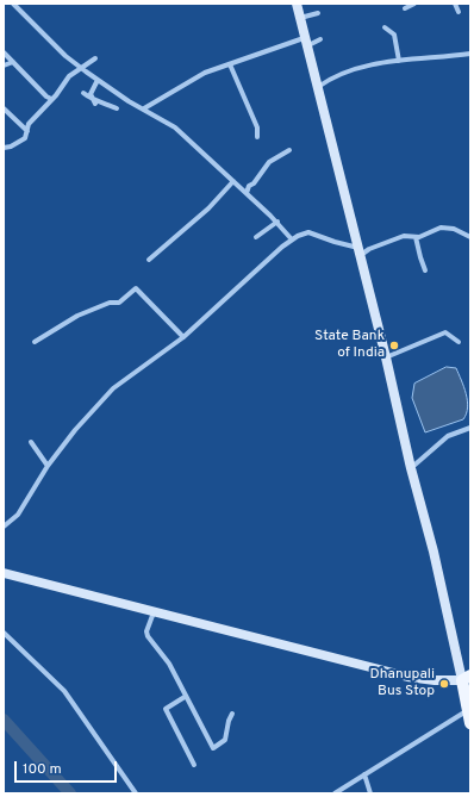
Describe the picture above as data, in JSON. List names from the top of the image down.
{
  "places": ["State Bank of India", "Dhanupali Bus Stop"],
  "scale_bar": "100 m"
}
